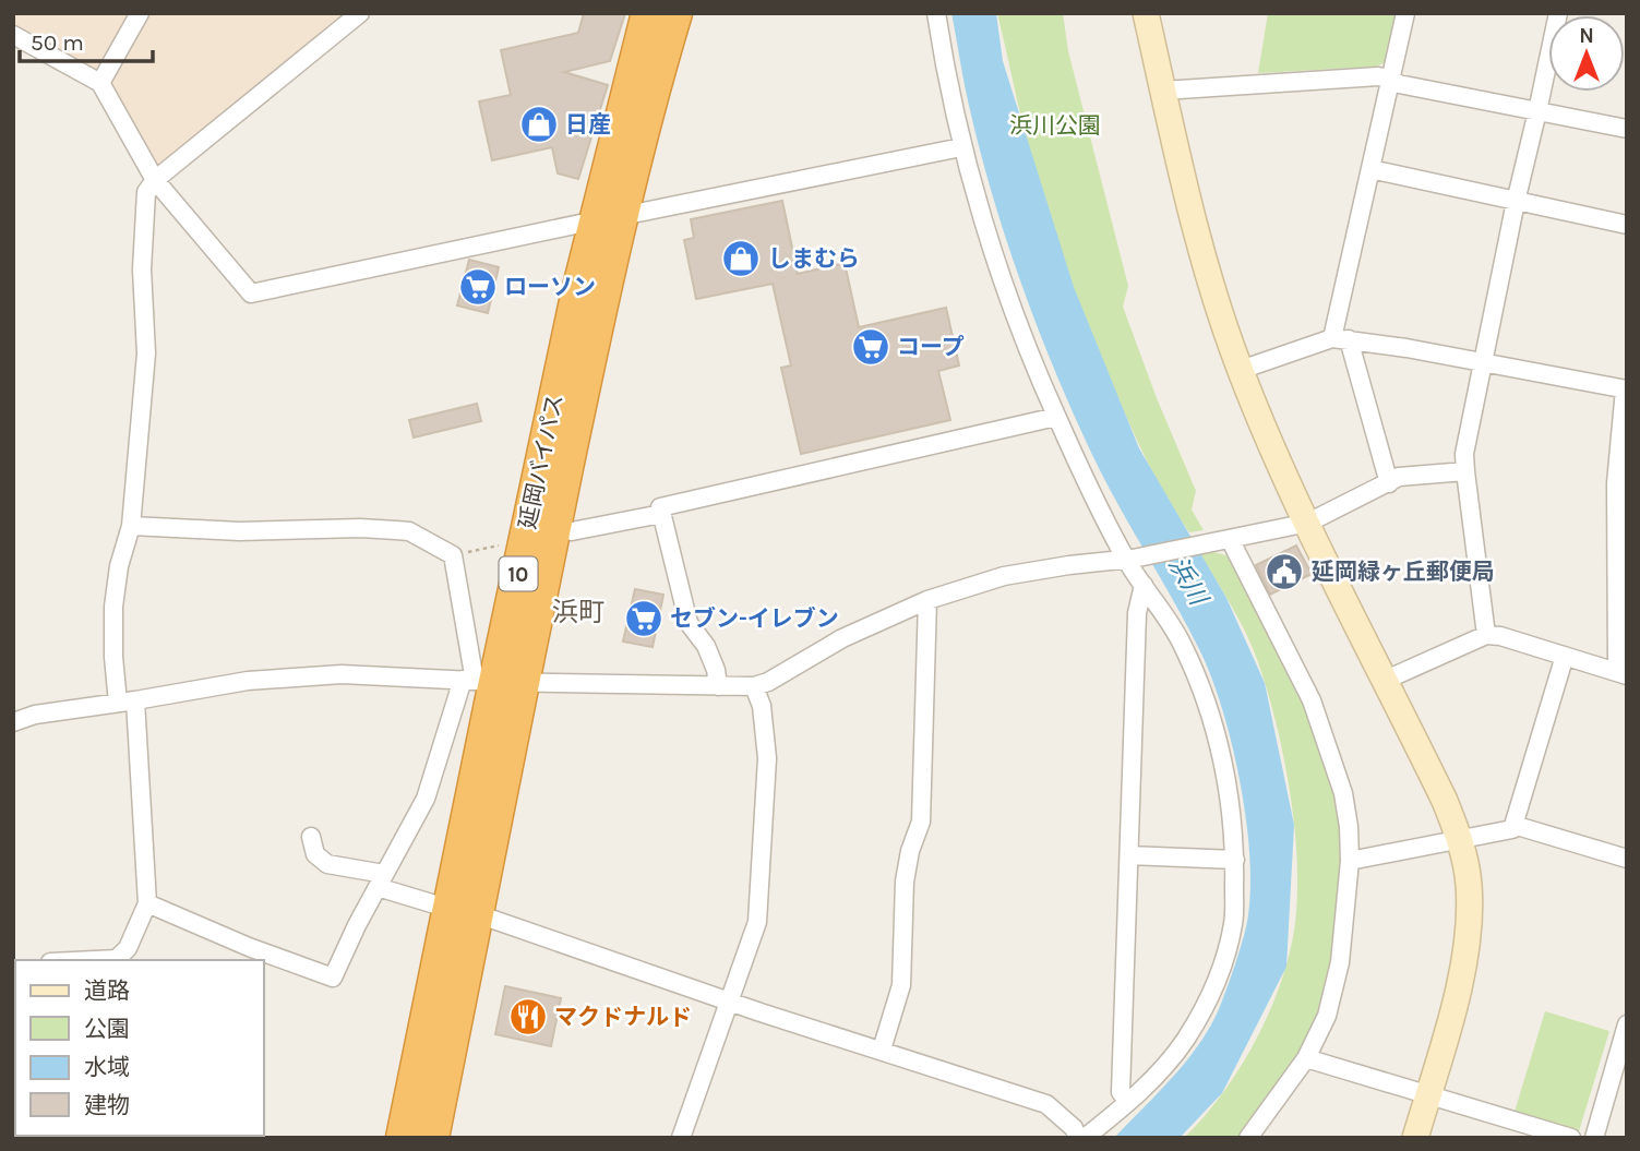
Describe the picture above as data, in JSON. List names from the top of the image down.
{
  "streets": {
    "highway": ["延岡バイパス", "10"]
  },
  "districts": ["浜町"],
  "water": ["浜川"],
  "parks": ["浜川公園"],
  "places": {
    "shop": ["日産", "しまむら"],
    "supermarket": ["ローソン", "コープ", "セブン-イレブン"],
    "public building": ["延岡緑ヶ丘郵便局"],
    "restaurant": ["マクドナルド"]
  },
  "legend": [
    "道路",
    "公園",
    "水域",
    "建物"
  ],
  "scale_bar": "50 m",
  "north": "top"
}
